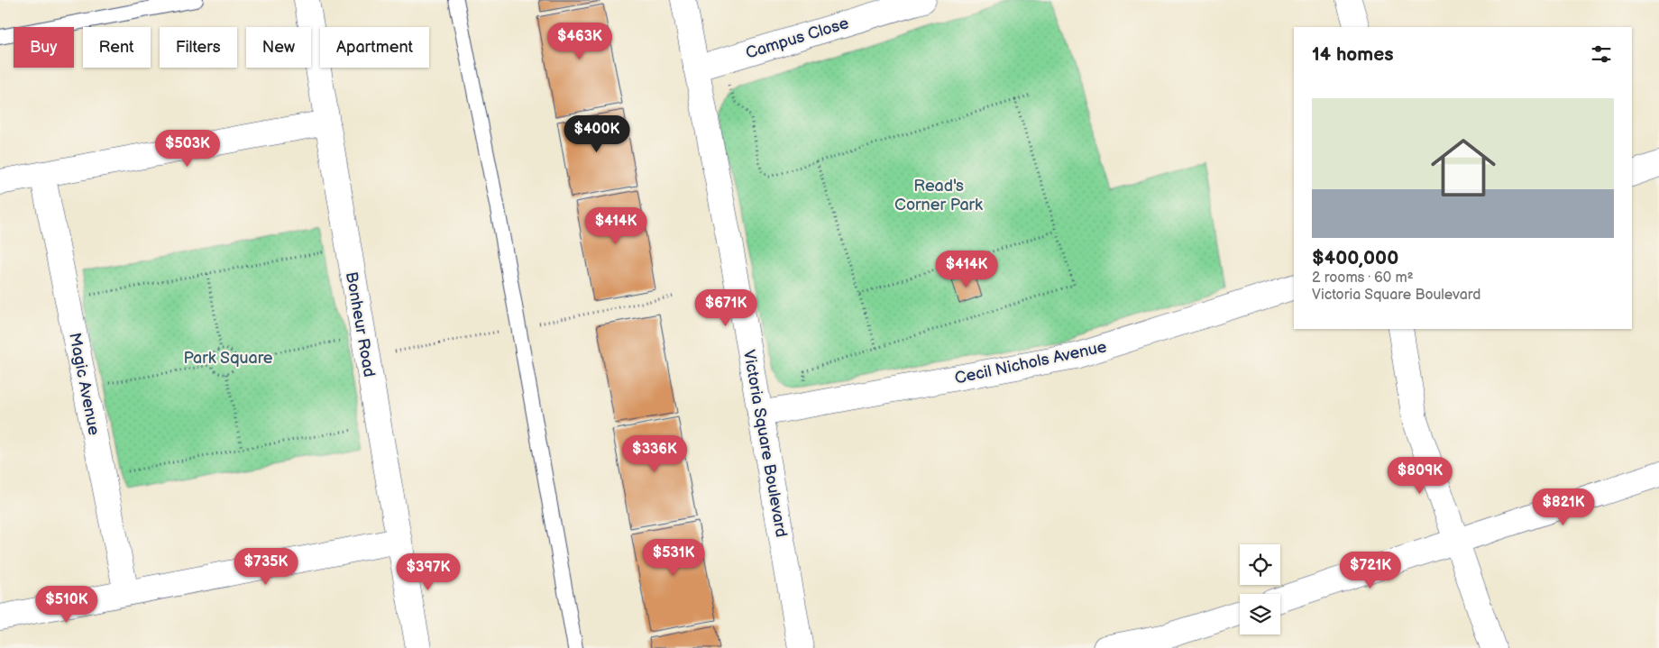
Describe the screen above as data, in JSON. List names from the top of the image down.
{
  "streets": {
    "street": [
      "Campus Close",
      "Bonheur Road",
      "Cecil Nichols Avenue",
      "Magic Avenue",
      "Victoria Square Boulevard"
    ]
  },
  "crossings": [
    ["Campus Close", "Victoria Square Boulevard"],
    ["Cecil Nichols Avenue", "Victoria Square Boulevard"]
  ],
  "parks": ["Read's Corner Park", "Park Square"],
  "page": {
    "price": [
      "$463K",
      "$400K",
      "$503K",
      "$414K",
      "$414K",
      "$671K",
      "$336K",
      "$809K",
      "$821K",
      "$531K",
      "$735K",
      "$721K",
      "$397K",
      "$510K"
    ],
    "chip": [
      "Buy",
      "Rent",
      "Filters",
      "New",
      "Apartment"
    ],
    "heading": "14 homes",
    "list": [
      {
        "name": "$400,000",
        "note": "2 rooms · 60 m² · Victoria Square Boulevard"
      }
    ]
  }
}
